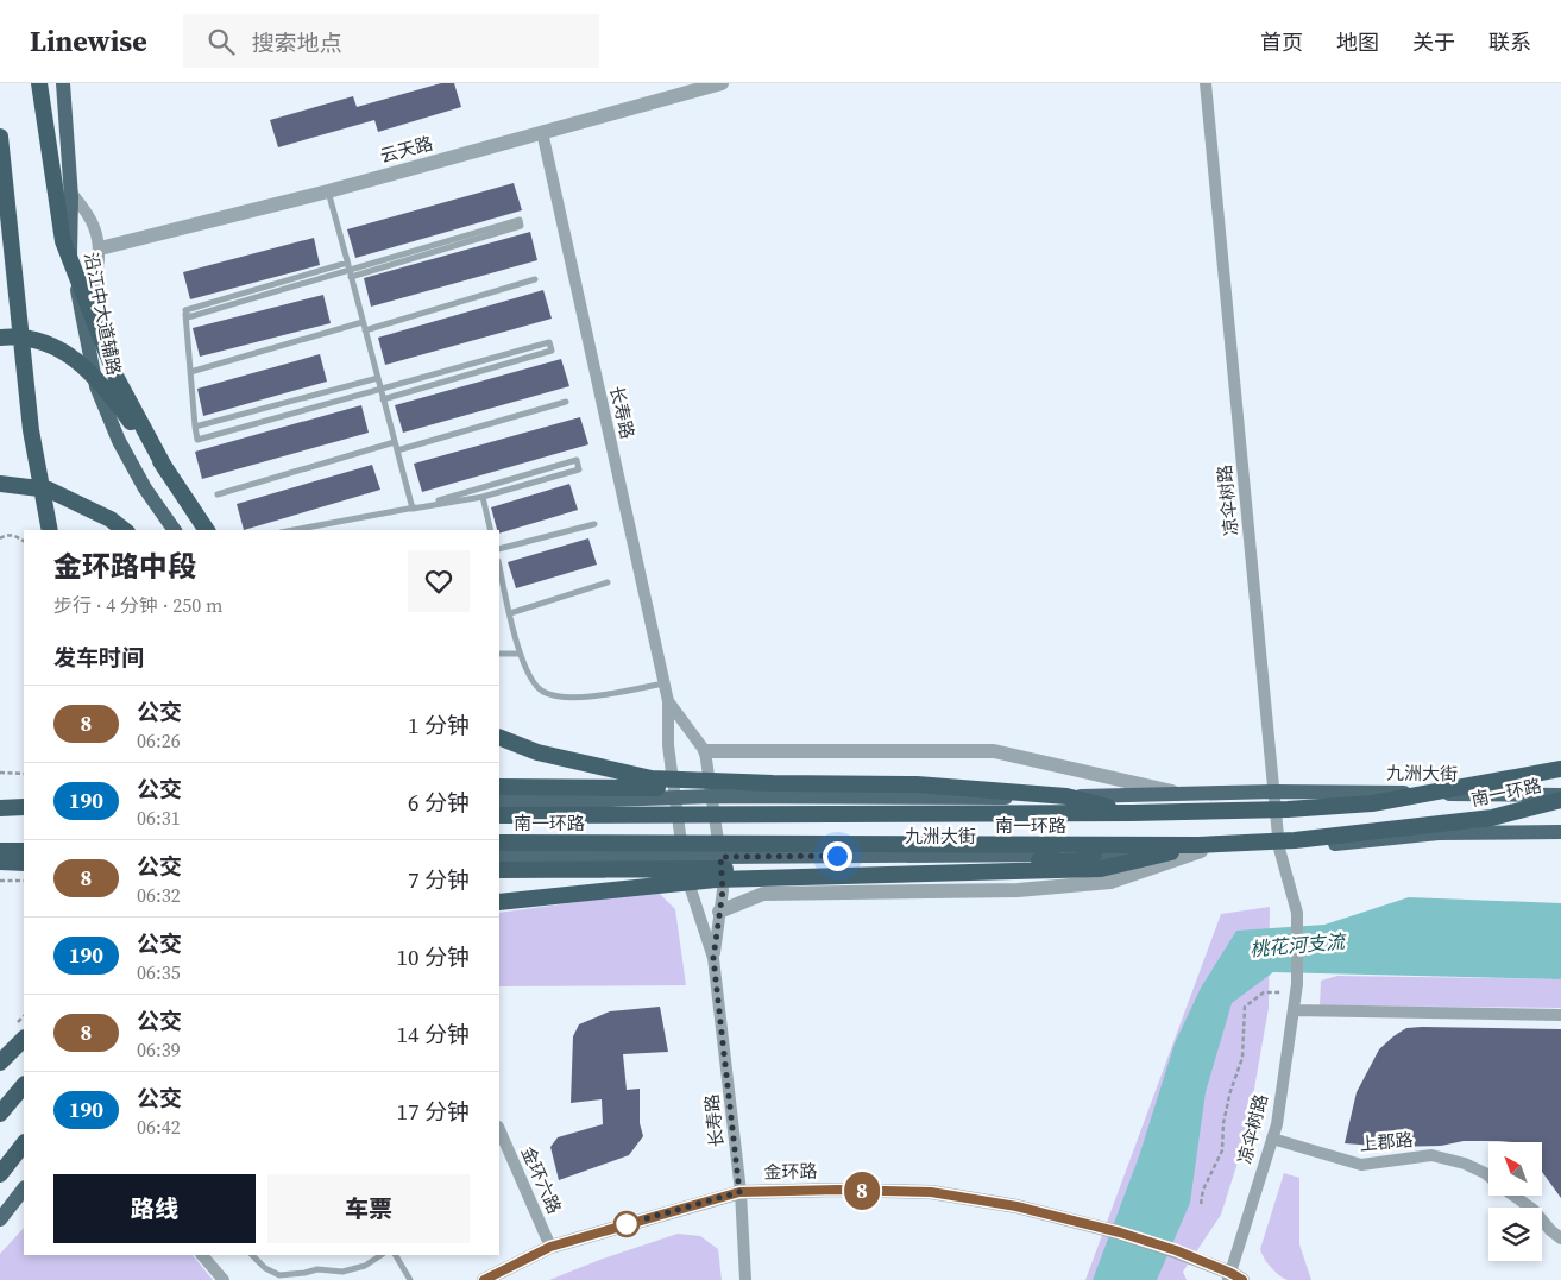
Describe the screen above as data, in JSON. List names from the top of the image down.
{
  "streets": {
    "highway": ["南一环路"],
    "main road": ["沿江中大道辅路", "九洲大街"],
    "street": [
      "云天路",
      "长寿路",
      "凉伞树路",
      "上郡路",
      "金环路",
      "金环六路"
    ]
  },
  "crossings": [
    ["云天路", "长寿路"],
    ["长寿路", "九洲大街"],
    ["长寿路", "金环路"],
    ["凉伞树路", "九洲大街"],
    ["凉伞树路", "上郡路"],
    ["凉伞树路", "金环路"],
    ["九洲大街", "南一环路"],
    ["金环路", "金环六路"]
  ],
  "water": ["桃花河支流"],
  "lines": ["bus line 8"],
  "north": "top left",
  "page": {
    "header": "Linewise",
    "search": "搜索地点",
    "nav": [
      "首页",
      "地图",
      "关于",
      "联系"
    ],
    "on_map": "8",
    "heading": [
      ["金环路中段", "步行 · 4 分钟 · 250 m"],
      "发车时间"
    ],
    "list": [
      {
        "mark": "8",
        "name": "公交",
        "note": "06:26",
        "value": "1 分钟"
      },
      {
        "mark": "190",
        "name": "公交",
        "note": "06:31",
        "value": "6 分钟"
      },
      {
        "mark": "8",
        "name": "公交",
        "note": "06:32",
        "value": "7 分钟"
      },
      {
        "mark": "190",
        "name": "公交",
        "note": "06:35",
        "value": "10 分钟"
      },
      {
        "mark": "8",
        "name": "公交",
        "note": "06:39",
        "value": "14 分钟"
      },
      {
        "mark": "190",
        "name": "公交",
        "note": "06:42",
        "value": "17 分钟"
      }
    ],
    "buttons": ["路线", "车票"]
  }
}
